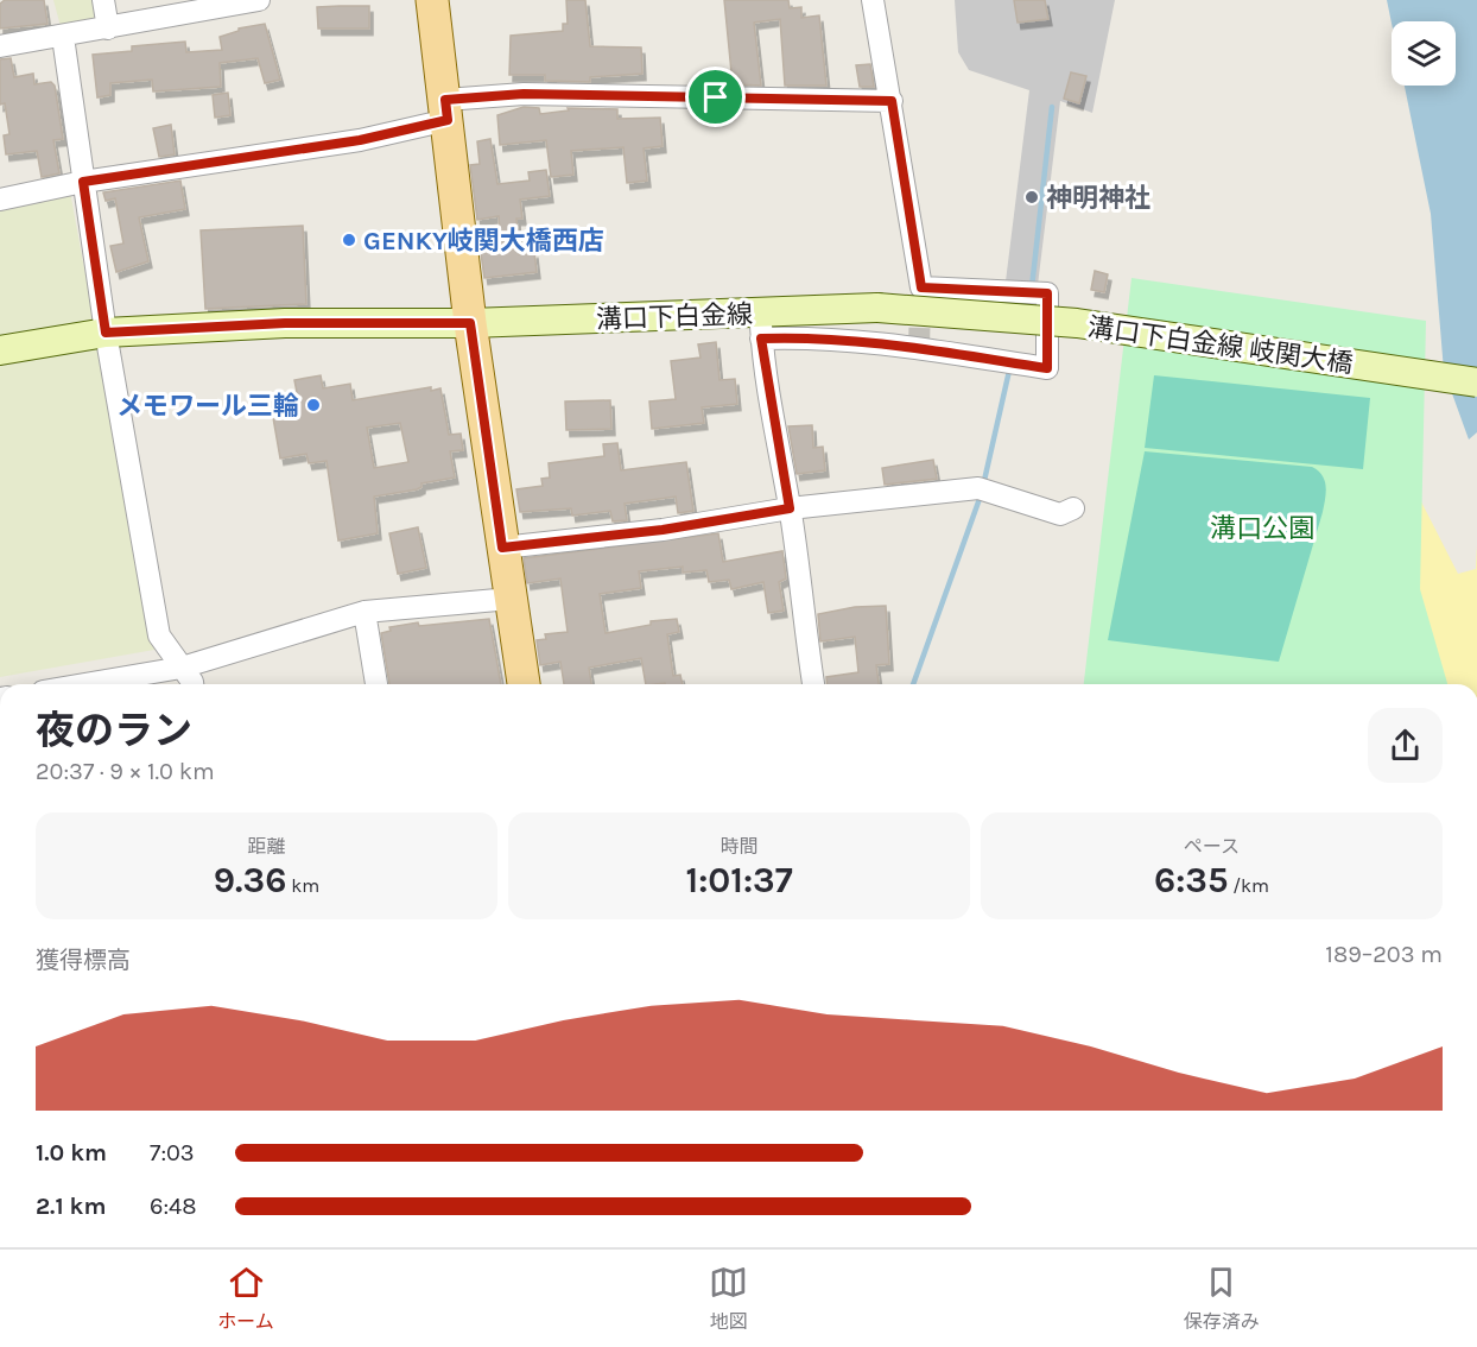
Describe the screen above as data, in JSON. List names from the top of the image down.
{
  "streets": {
    "main road": ["溝口下白金線", "溝口下白金線 岐関大橋"]
  },
  "crossings": [
    ["溝口下白金線", "溝口下白金線 岐関大橋"]
  ],
  "parks": ["溝口公園"],
  "places": ["神明神社", "GENKY岐関大橋西店", "メモワール三輪"],
  "page": {
    "heading": ["夜のラン", "20:37 · 9 × 1.0 km"],
    "stats": [
      ["距離", "9.36 km"],
      ["時間", "1:01:37"],
      ["ペース", "6:35 /km"]
    ],
    "chart": ["獲得標高", "189–203 m"],
    "list": [
      {
        "name": "1.0 km",
        "note": "7:03"
      },
      {
        "name": "2.1 km",
        "note": "6:48"
      }
    ],
    "tabs": ["ホーム", "地図", "保存済み"]
  }
}
